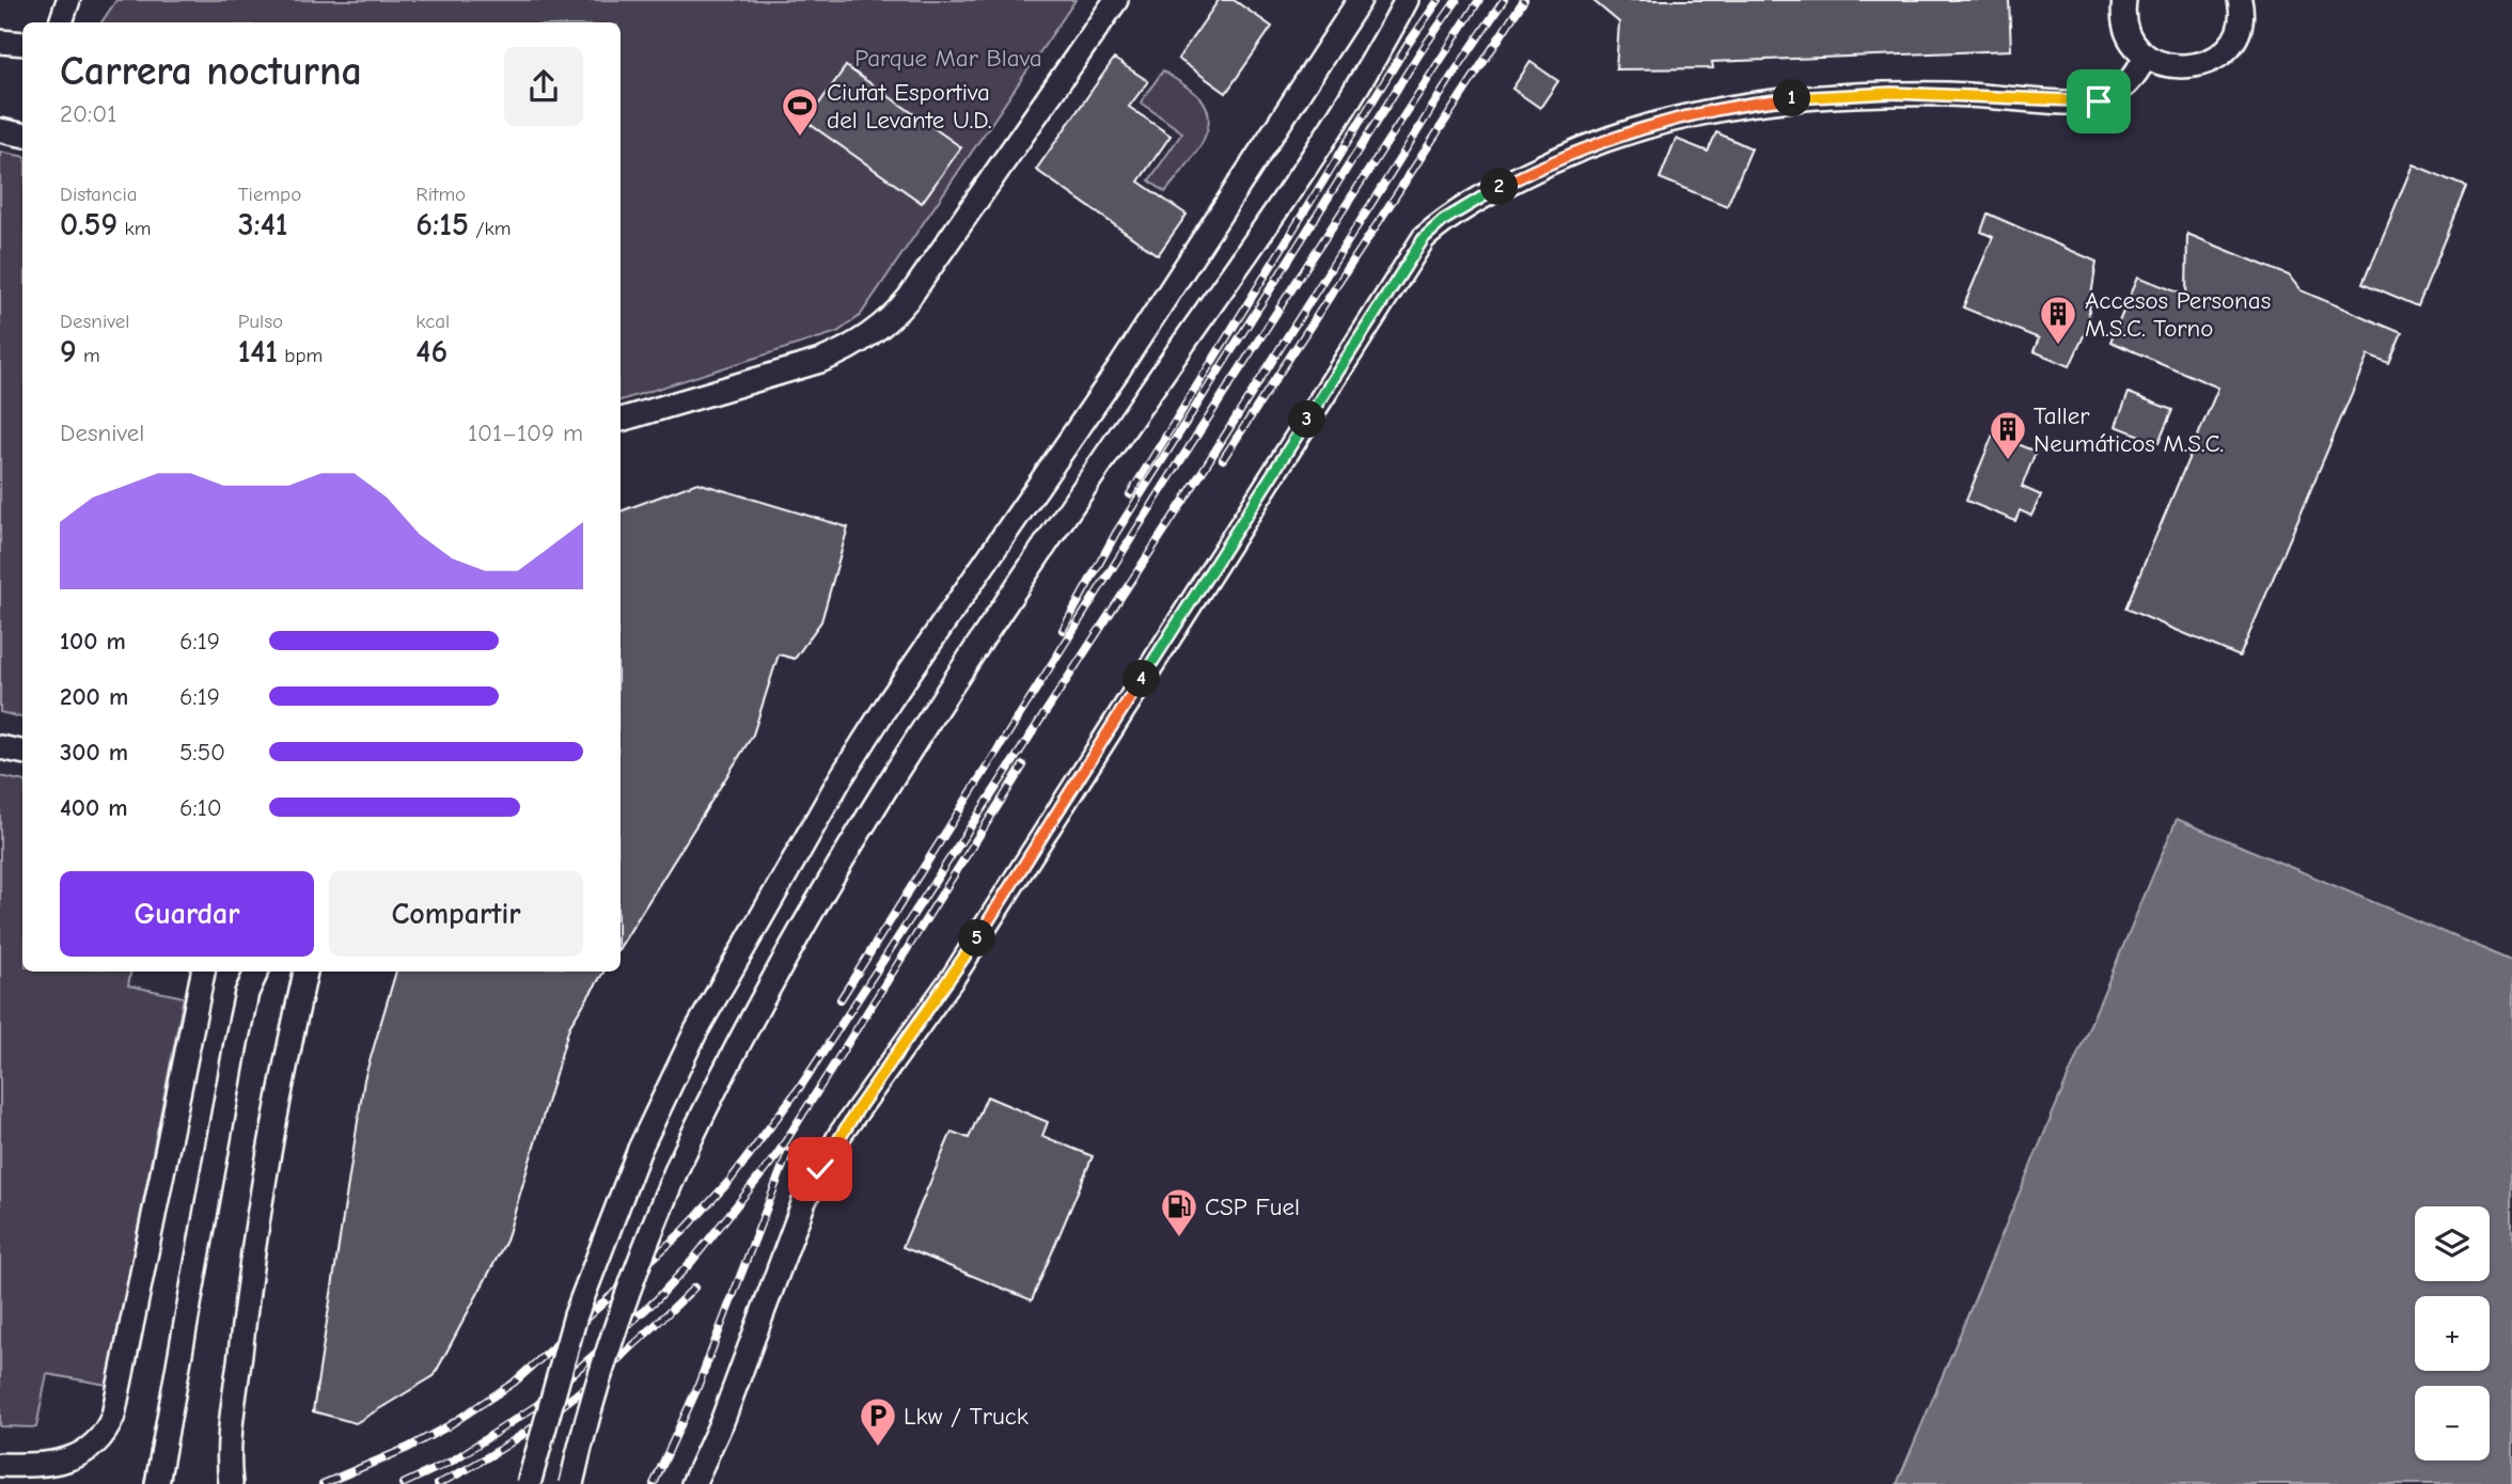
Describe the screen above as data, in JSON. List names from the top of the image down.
{
  "parks": ["Parque Mar Blava"],
  "places": {
    "sports": ["Ciutat Esportiva del Levante U.D."],
    "building": ["Accesos Personas M.S.C. Torno", "Taller Neumáticos M.S.C."],
    "fuel station": ["CSP Fuel"],
    "parking": ["Lkw / Truck"]
  },
  "page": {
    "heading": ["Carrera nocturna", "20:01"],
    "pins": [
      "1",
      "2",
      "3",
      "4",
      "5"
    ],
    "stats": [
      ["Distancia", "0.59 km"],
      ["Tiempo", "3:41"],
      ["Ritmo", "6:15 /km"],
      ["Desnivel", "9 m"],
      ["Pulso", "141 bpm"],
      ["kcal", "46"]
    ],
    "chart": ["Desnivel", "101–109 m"],
    "list": [
      {
        "name": "100 m",
        "note": "6:19"
      },
      {
        "name": "200 m",
        "note": "6:19"
      },
      {
        "name": "300 m",
        "note": "5:50"
      },
      {
        "name": "400 m",
        "note": "6:10"
      }
    ],
    "buttons": ["Guardar", "Compartir"],
    "map_buttons": ["+", "−"]
  }
}
